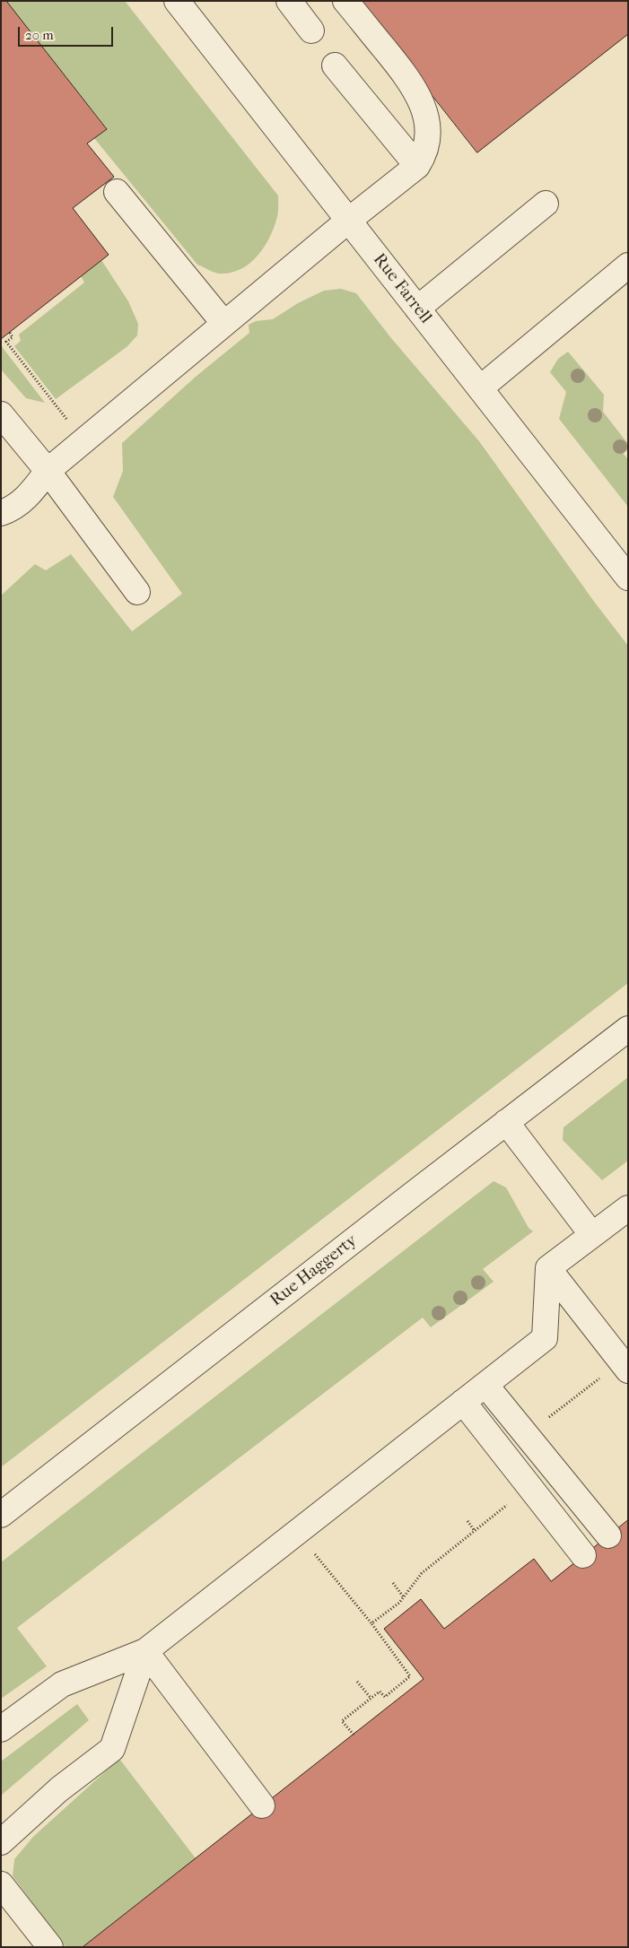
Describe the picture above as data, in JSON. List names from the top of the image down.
{
  "streets": {
    "street": ["Rue Farrell", "Rue Haggerty"]
  },
  "scale_bar": "20 m"
}
